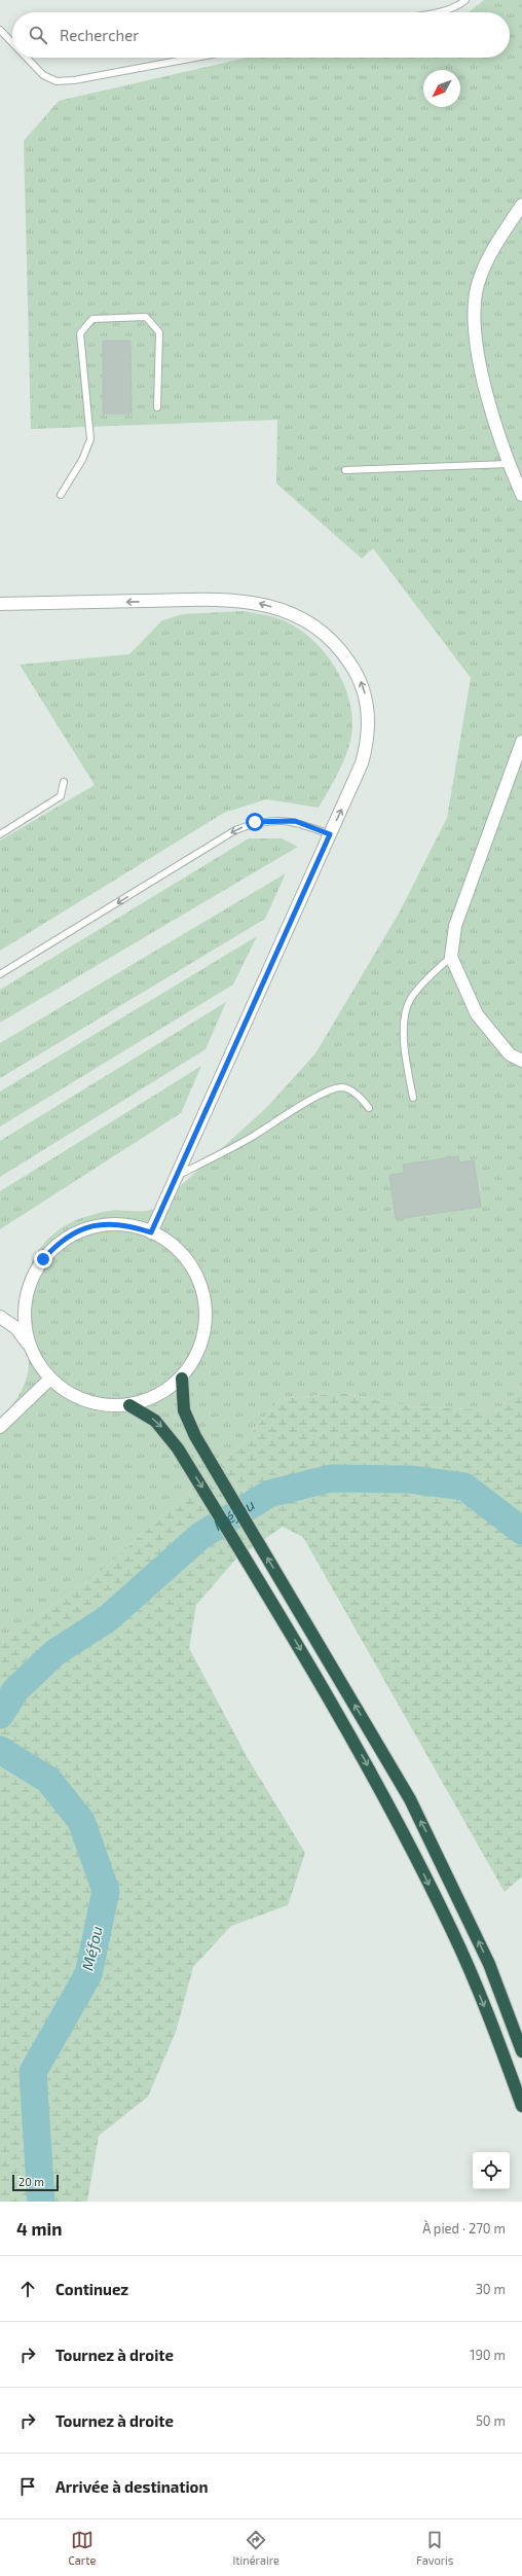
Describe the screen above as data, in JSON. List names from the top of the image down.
{
  "water": ["Méfou"],
  "scale_bar": "20 m",
  "north": "bottom left",
  "page": {
    "search": "Rechercher",
    "scale": "20 m",
    "heading": ["4 min", "À pied · 270 m"],
    "list": [
      ["Continuez", "30 m"],
      ["Tournez à droite", "190 m"],
      ["Tournez à droite", "50 m"],
      "Arrivée à destination"
    ],
    "nav": ["Carte", "Itinéraire", "Favoris"]
  }
}
